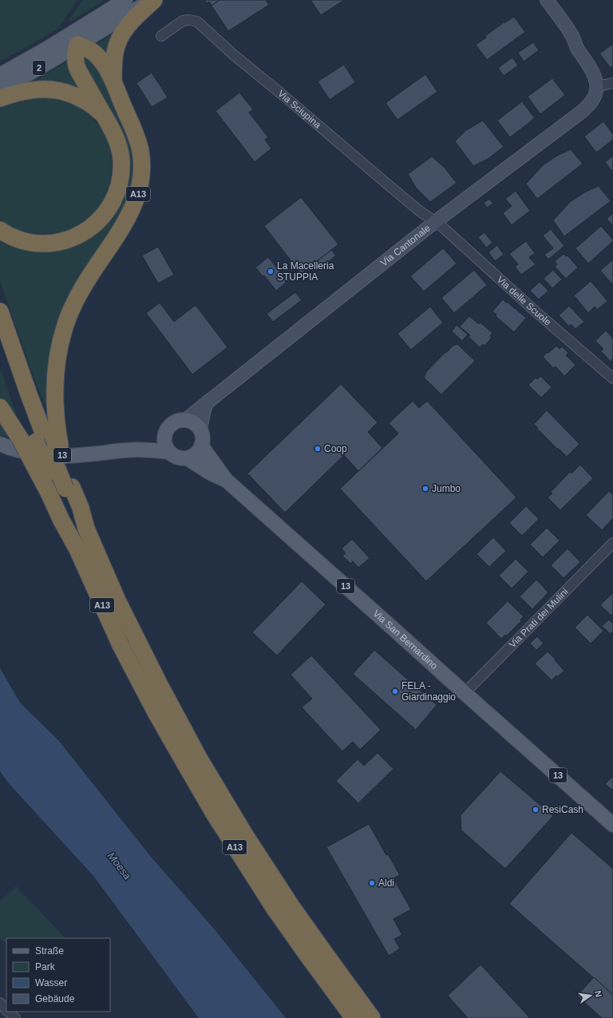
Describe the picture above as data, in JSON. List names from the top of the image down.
{
  "streets": {
    "highway": ["A13"],
    "main road": ["2", "13", "Via San Bernardino"],
    "street": [
      "Via Sciupina",
      "Via Cantonale",
      "Via delle Scuole",
      "Via Prati dei Mulini"
    ]
  },
  "crossings": [
    ["2", "A13"],
    ["Via Sciupina", "Via Cantonale"],
    ["Via Sciupina", "Via delle Scuole"],
    ["Via Cantonale", "Via delle Scuole"],
    ["Via Cantonale", "13"],
    ["Via Cantonale", "Via San Bernardino"],
    ["13", "Via San Bernardino"],
    ["Via Prati dei Mulini", "Via San Bernardino"]
  ],
  "water": ["Moesa"],
  "places": [
    "La Macelleria STUPPIA",
    "Coop",
    "Jumbo",
    "FELA - Giardinaggio",
    "ResiCash",
    "Aldi"
  ],
  "legend": [
    "Straße",
    "Park",
    "Wasser",
    "Gebäude"
  ],
  "north": "right"
}
